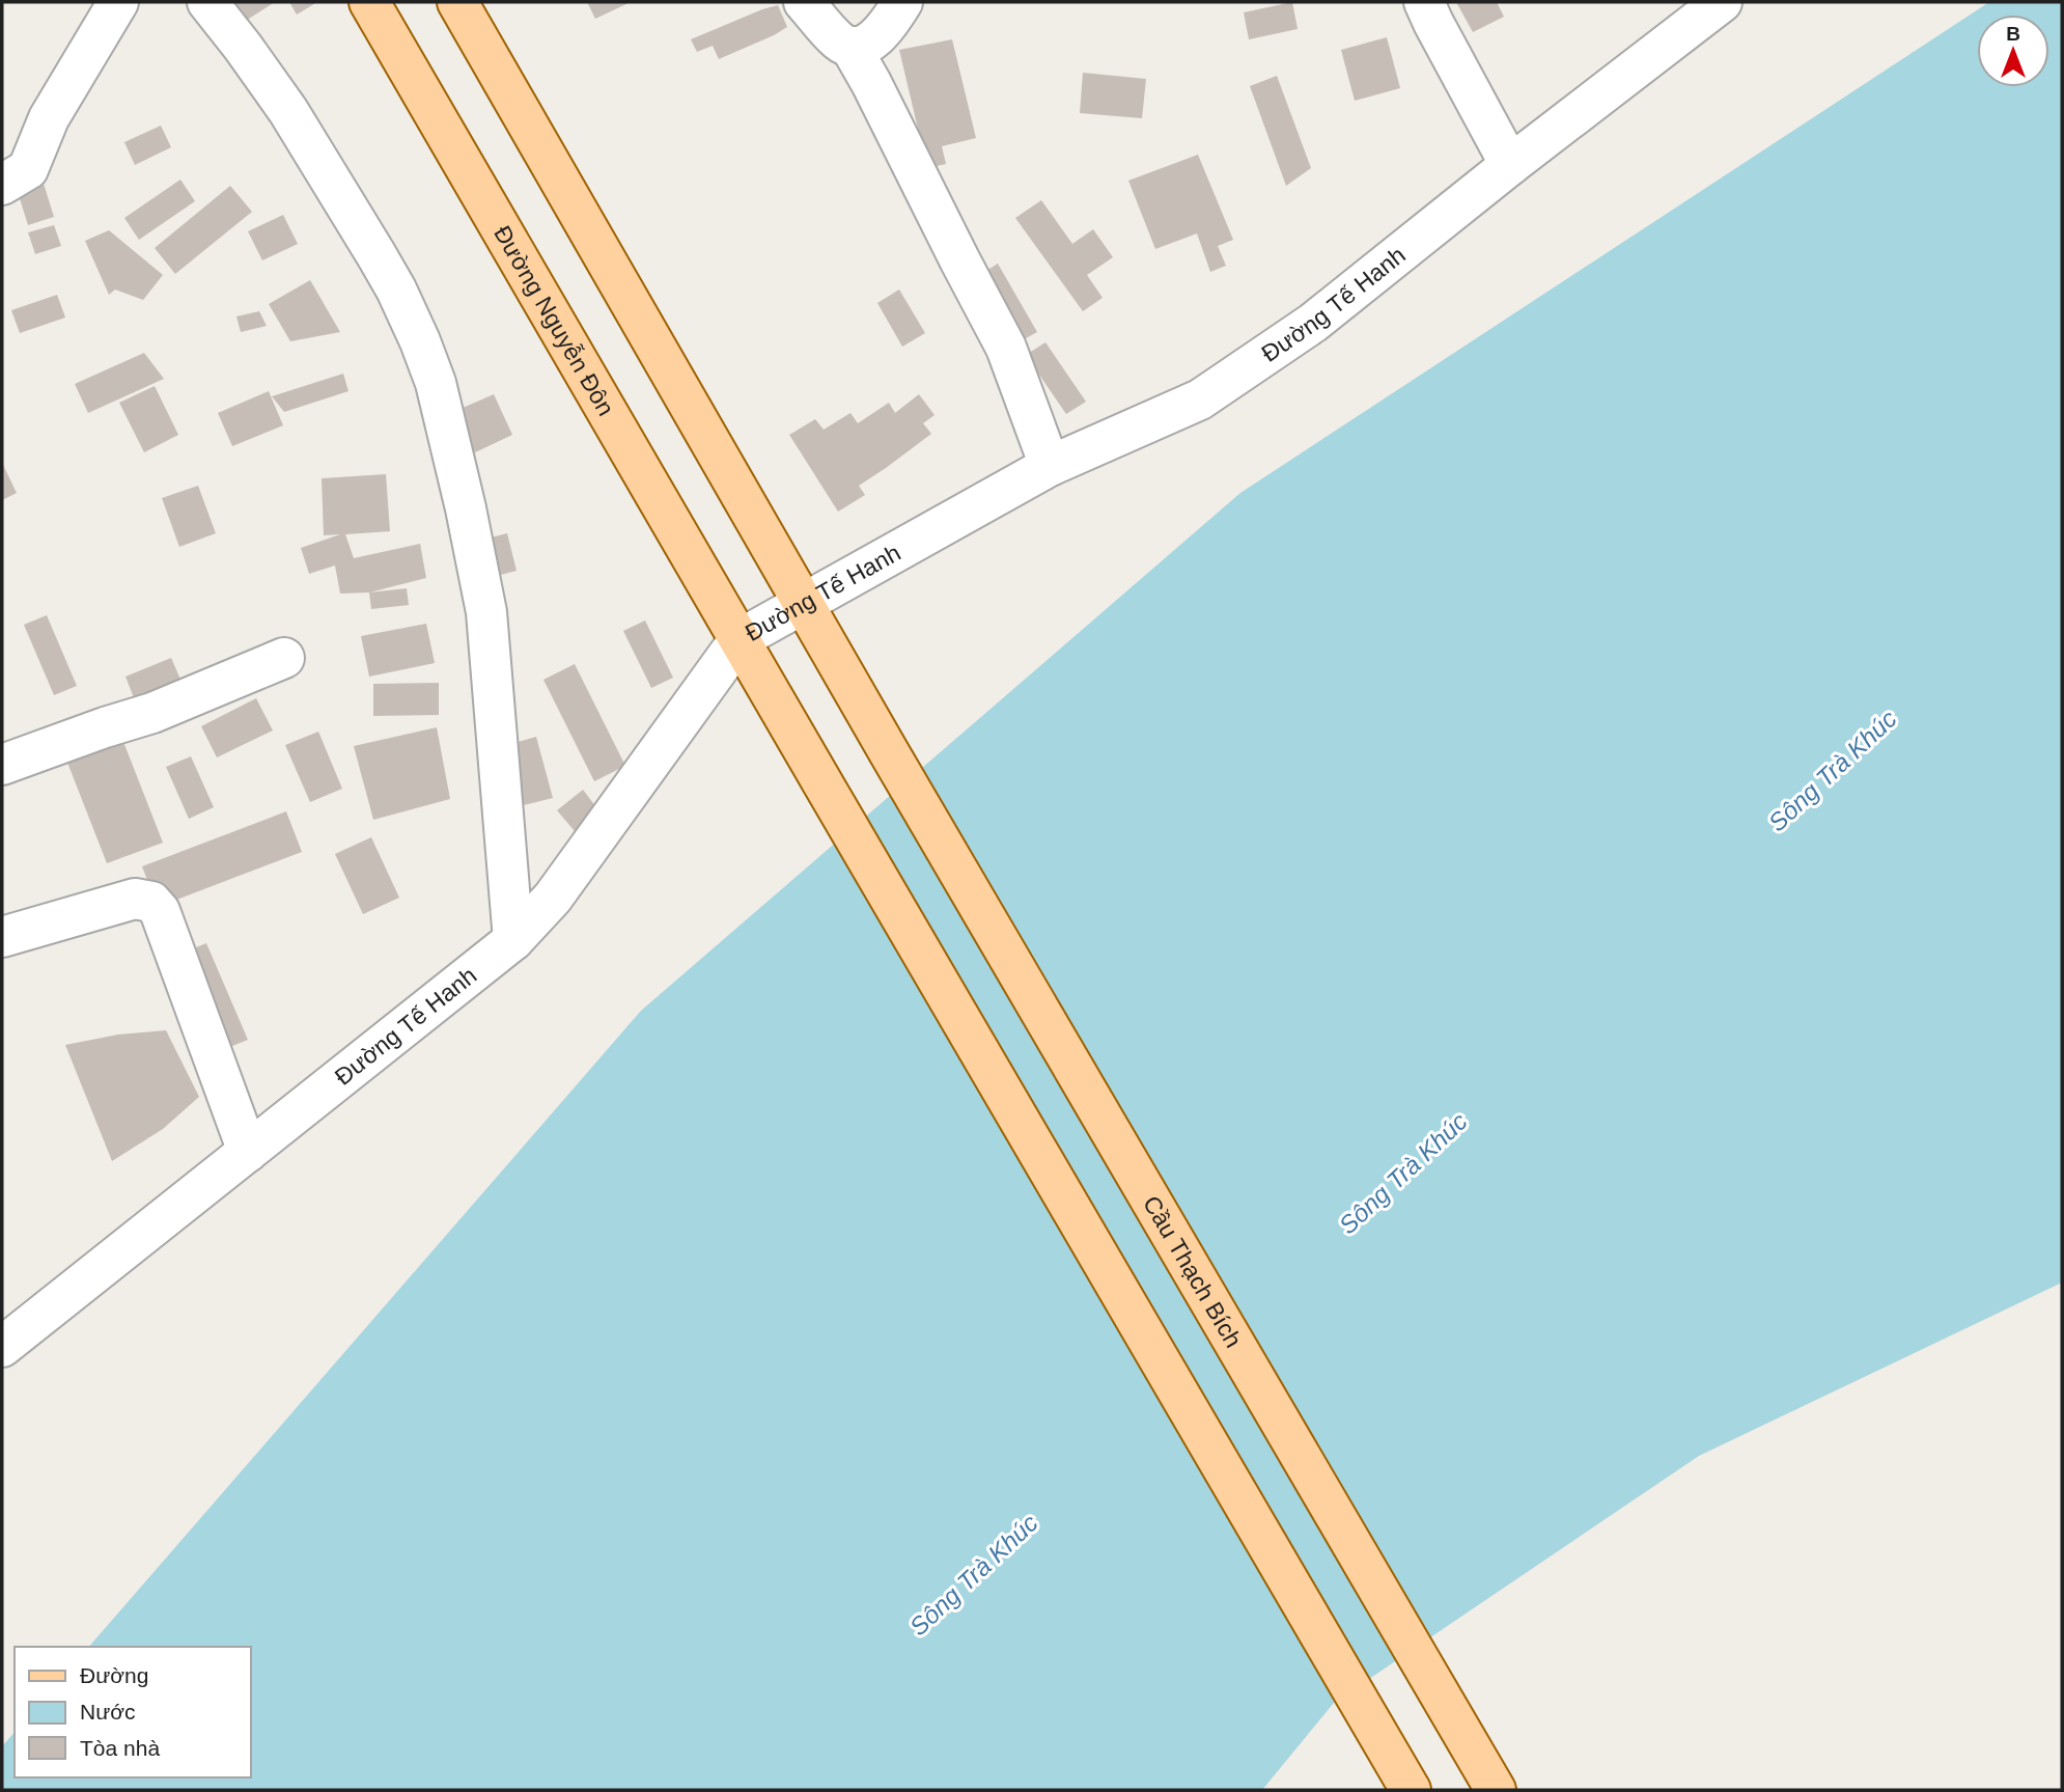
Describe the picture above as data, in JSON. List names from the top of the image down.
{
  "streets": {
    "main road": ["Đường Nguyễn Đôn", "Cầu Thạch Bích"],
    "street": ["Đường Tế Hanh"]
  },
  "crossings": [
    ["Đường Tế Hanh", "Đường Nguyễn Đôn"],
    ["Đường Tế Hanh", "Cầu Thạch Bích"]
  ],
  "water": ["Sông Trà Khúc"],
  "legend": ["Đường", "Nước", "Tòa nhà"],
  "north": "top"
}
